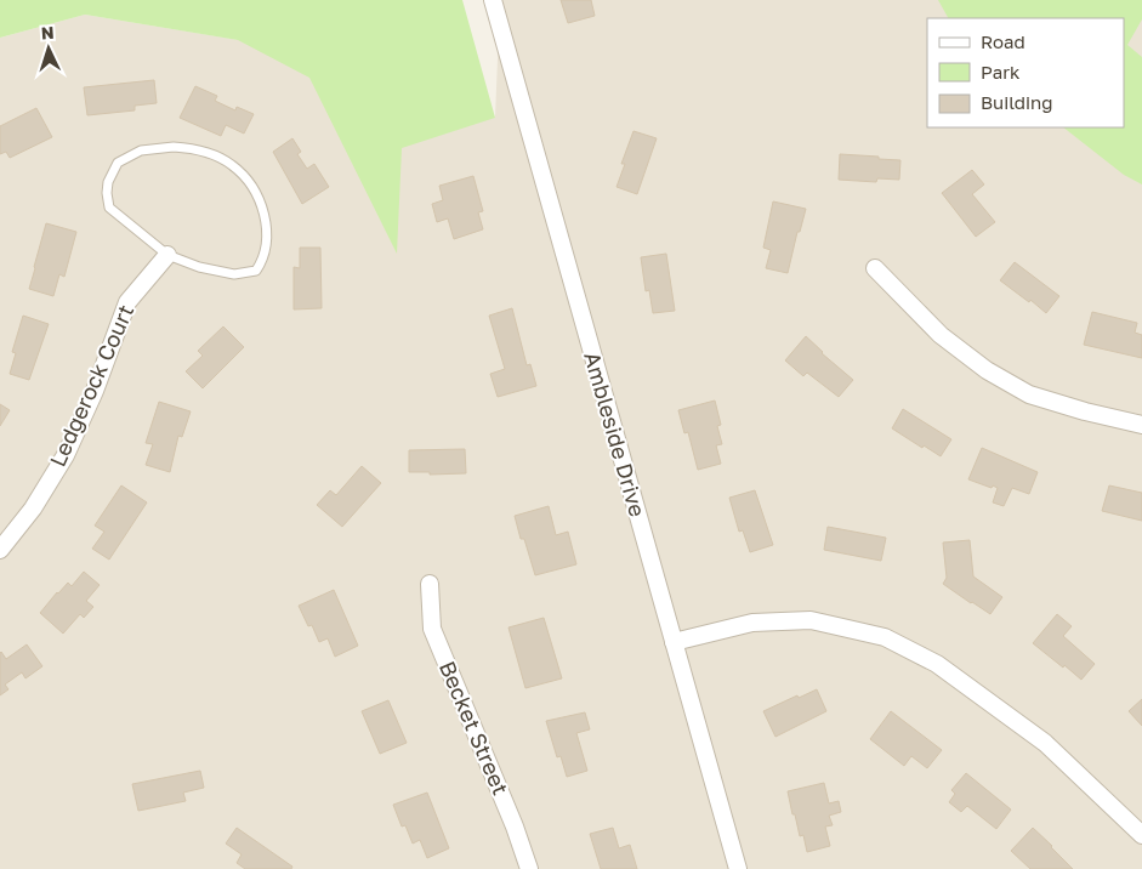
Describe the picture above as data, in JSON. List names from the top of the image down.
{
  "streets": {
    "street": ["Ledgerock Court", "Ambleside Drive", "Becket Street"]
  },
  "legend": ["Road", "Park", "Building"],
  "north": "top"
}
